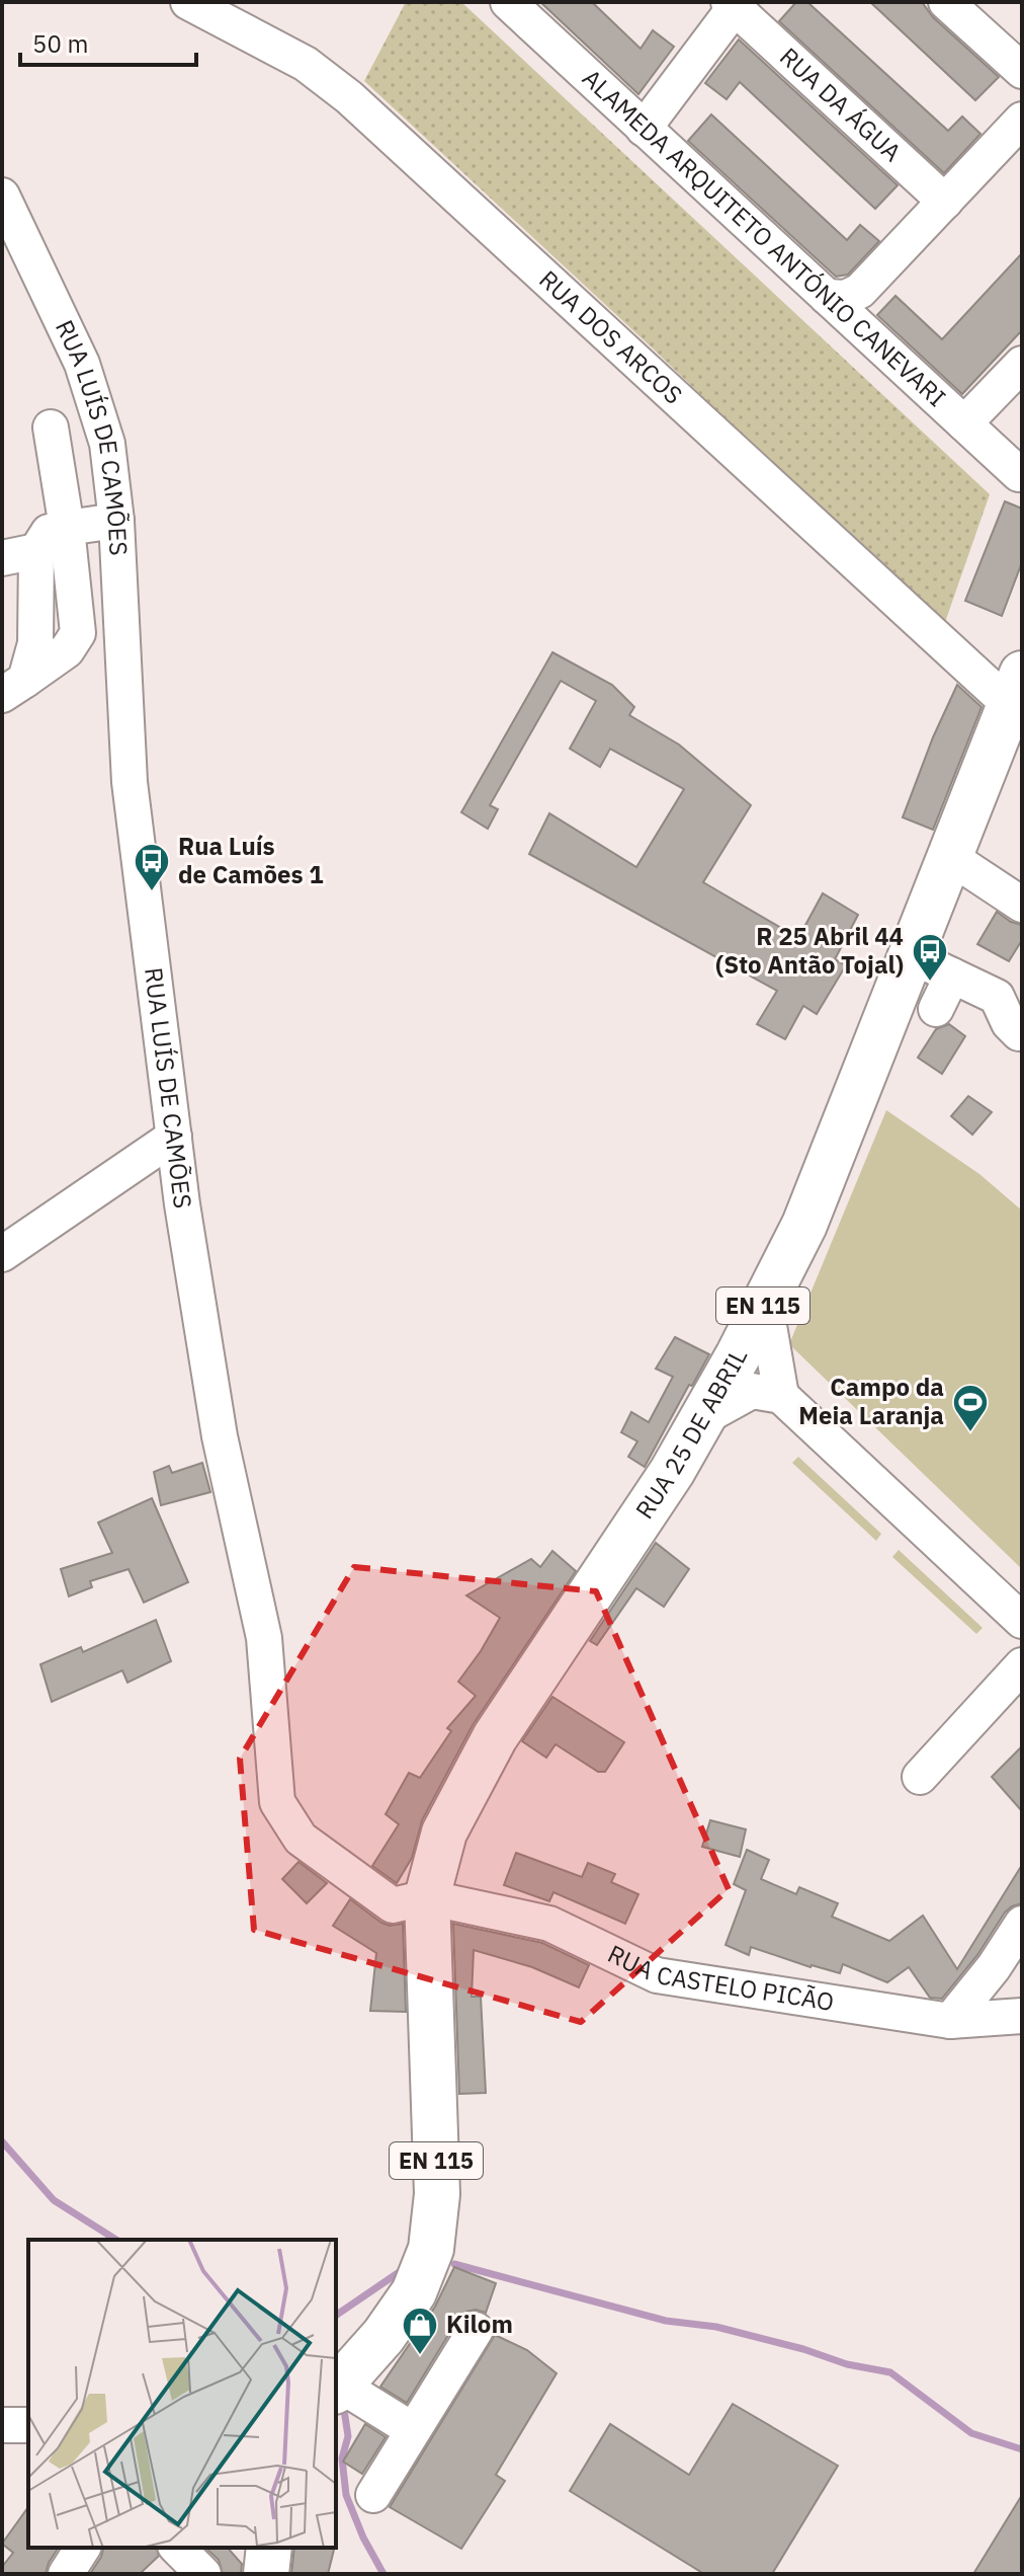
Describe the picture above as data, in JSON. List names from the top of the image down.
{
  "streets": {
    "main road": ["EN 115", "RUA 25 DE ABRIL"],
    "street": [
      "RUA DA ÁGUA",
      "ALAMEDA ARQUITETO ANTÓNIO CANEVARI",
      "RUA DOS ARCOS",
      "RUA LUÍS DE CAMÕES",
      "RUA CASTELO PICÃO"
    ]
  },
  "crossings": [
    ["RUA DOS ARCOS", "RUA 25 DE ABRIL"],
    ["RUA LUÍS DE CAMÕES", "EN 115"],
    ["RUA LUÍS DE CAMÕES", "RUA 25 DE ABRIL"],
    ["RUA LUÍS DE CAMÕES", "RUA CASTELO PICÃO"],
    ["EN 115", "RUA 25 DE ABRIL"],
    ["EN 115", "RUA CASTELO PICÃO"],
    ["RUA 25 DE ABRIL", "RUA CASTELO PICÃO"]
  ],
  "places": {
    "bus stop": ["Rua Luís de Camões 1", "R 25 Abril 44 (Sto Antão Tojal)"],
    "sports": ["Campo da Meia Laranja"],
    "shop": ["Kilom"]
  },
  "scale_bar": "50 m"
}
